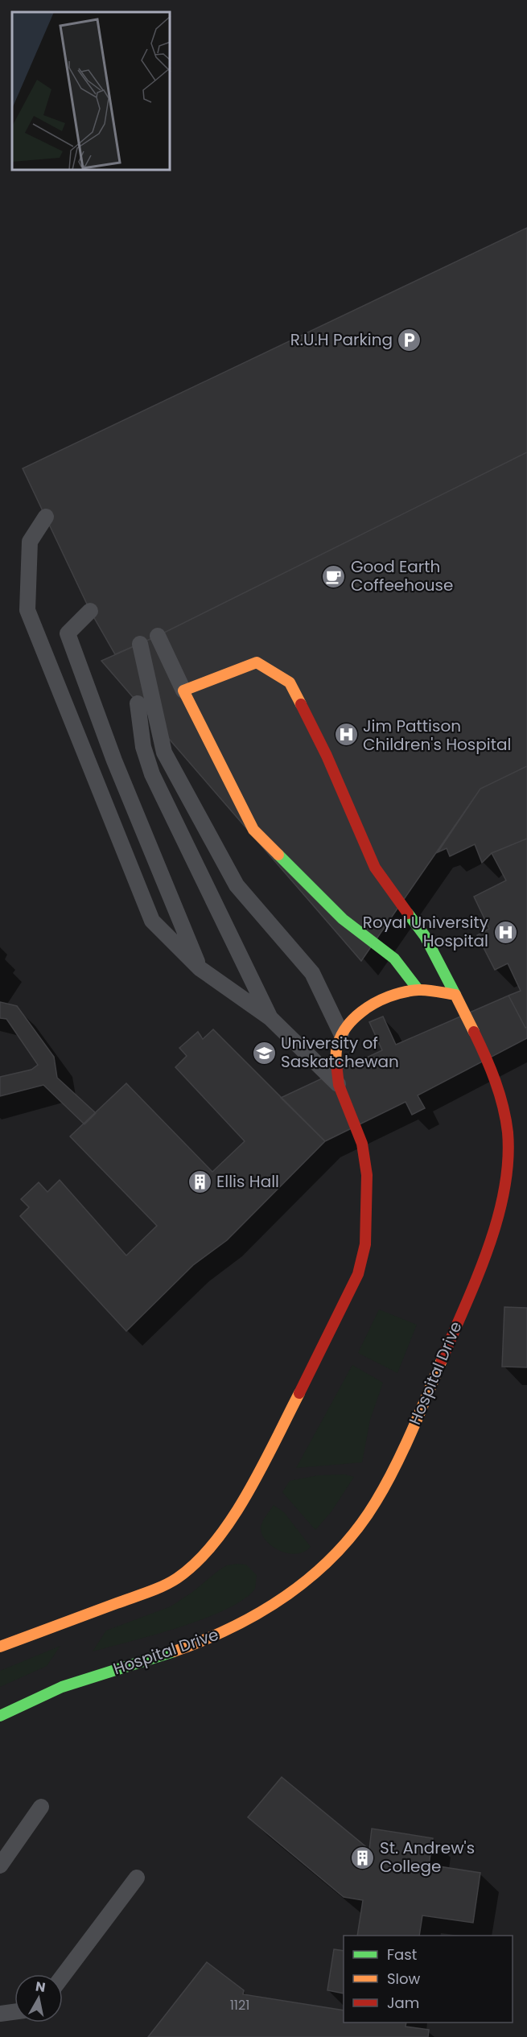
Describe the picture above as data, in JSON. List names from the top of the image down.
{
  "streets": {
    "street": ["Hospital Drive"]
  },
  "places": {
    "parking": ["R.U.H Parking"],
    "cafe": ["Good Earth Coffeehouse"],
    "hospital": ["Jim Pattison Children's Hospital", "Royal University Hospital"],
    "school or university": ["University of Saskatchewan"],
    "building": ["Ellis Hall", "St. Andrew's College"]
  },
  "house_numbers": ["1121"],
  "legend": ["Fast", "Slow", "Jam"],
  "north": "top"
}
